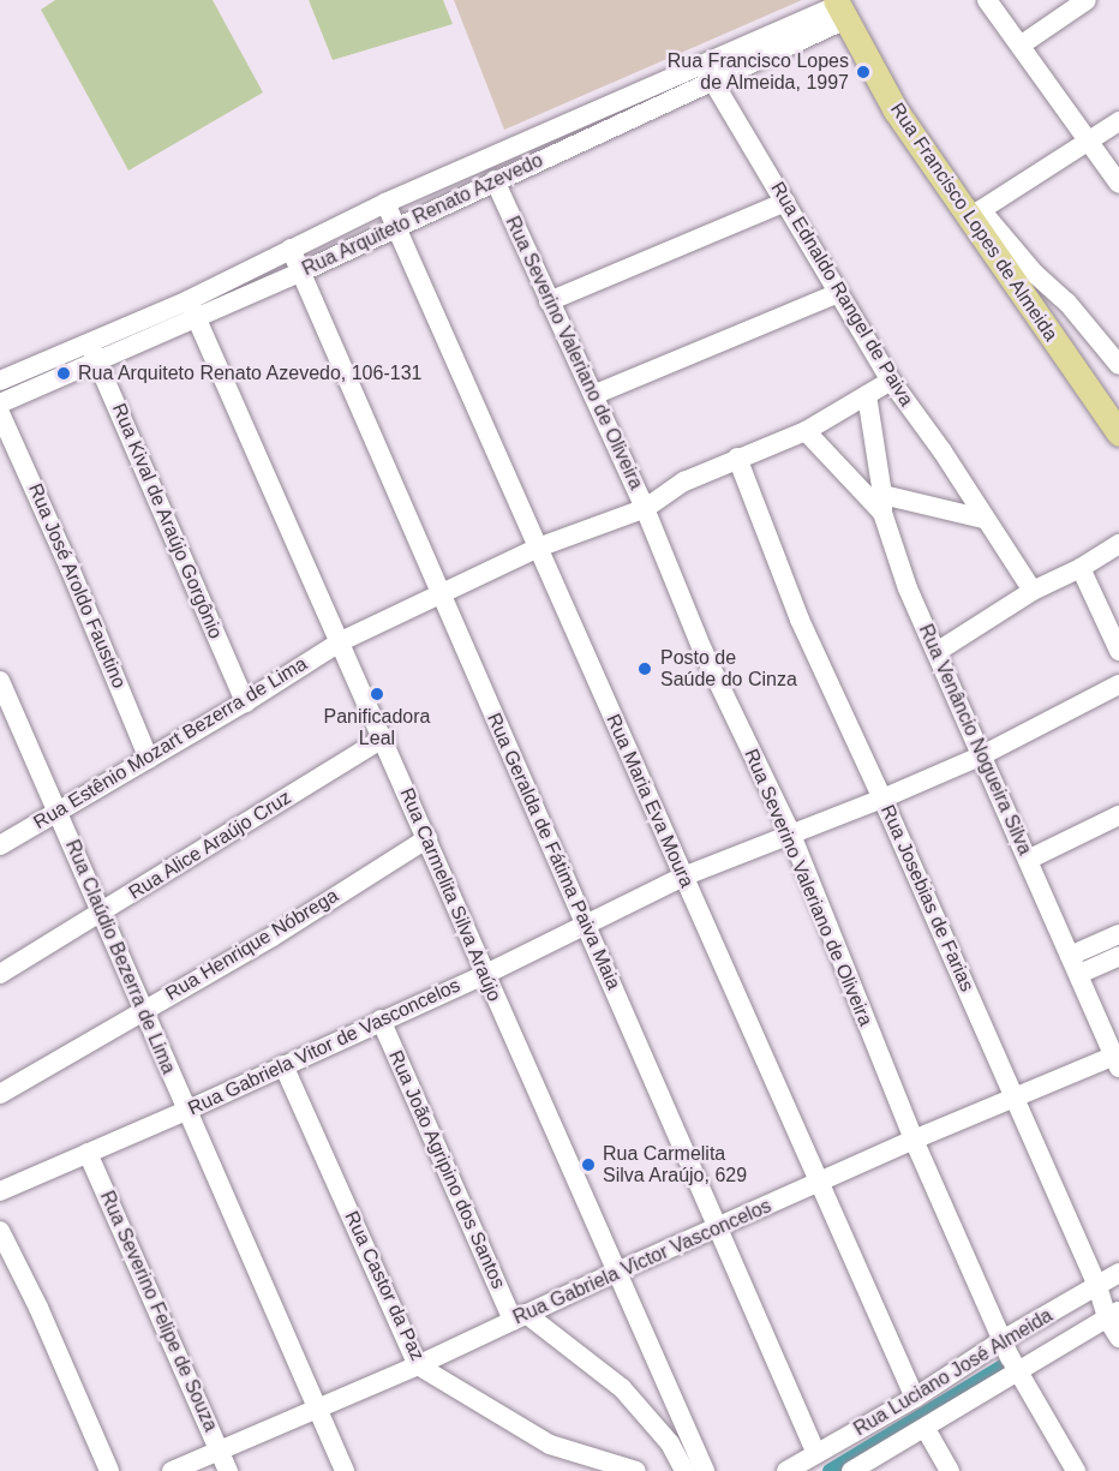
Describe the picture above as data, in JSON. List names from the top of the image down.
{
  "streets": {
    "main road": ["Rua Francisco Lopes de Almeida"],
    "street": [
      "Rua Arquiteto Renato Azevedo",
      "Rua Ednaldo Rangel de Paiva",
      "Rua Severino Valeriano de Oliveira",
      "Rua Kival de Araújo Gorgônio",
      "Rua José Aroldo Faustino",
      "Rua Venâncio Nogueira Silva",
      "Rua Estênio Mozart Bezerra de Lima",
      "Rua Maria Eva Moura",
      "Rua Alice Araújo Cruz",
      "Rua Geralda de Fátima Paiva Maia",
      "Rua Carmelita Silva Araújo",
      "Rua Josebias de Farias",
      "Rua Henrique Nóbrega",
      "Rua Claúdio Bezerra de Lima",
      "Rua Gabriela Vitor de Vasconcelos",
      "Rua João Agripino dos Santos",
      "Rua Gabriela Victor Vasconcelos",
      "Rua Castor da Paz",
      "Rua Severino Felipe de Souza",
      "Rua Luciano José Almeida"
    ]
  },
  "crossings": [
    ["Rua Arquiteto Renato Azevedo", "Rua Francisco Lopes de Almeida"],
    ["Rua Arquiteto Renato Azevedo", "Rua Ednaldo Rangel de Paiva"],
    ["Rua Arquiteto Renato Azevedo", "Rua Severino Valeriano de Oliveira"],
    ["Rua Arquiteto Renato Azevedo", "Rua Kival de Araújo Gorgônio"],
    ["Rua Arquiteto Renato Azevedo", "Rua Maria Eva Moura"],
    ["Rua Arquiteto Renato Azevedo", "Rua Geralda de Fátima Paiva Maia"],
    ["Rua Arquiteto Renato Azevedo", "Rua Carmelita Silva Araújo"],
    ["Rua Ednaldo Rangel de Paiva", "Rua Estênio Mozart Bezerra de Lima"],
    ["Rua Severino Valeriano de Oliveira", "Rua Estênio Mozart Bezerra de Lima"],
    ["Rua Severino Valeriano de Oliveira", "Rua Gabriela Vitor de Vasconcelos"],
    ["Rua Severino Valeriano de Oliveira", "Rua Gabriela Victor Vasconcelos"],
    ["Rua Severino Valeriano de Oliveira", "Rua Luciano José Almeida"],
    ["Rua Kival de Araújo Gorgônio", "Rua Estênio Mozart Bezerra de Lima"],
    ["Rua José Aroldo Faustino", "Rua Estênio Mozart Bezerra de Lima"],
    ["Rua Venâncio Nogueira Silva", "Rua Estênio Mozart Bezerra de Lima"],
    ["Rua Venâncio Nogueira Silva", "Rua Gabriela Vitor de Vasconcelos"],
    ["Rua Venâncio Nogueira Silva", "Rua Gabriela Victor Vasconcelos"],
    ["Rua Estênio Mozart Bezerra de Lima", "Rua Maria Eva Moura"],
    ["Rua Estênio Mozart Bezerra de Lima", "Rua Geralda de Fátima Paiva Maia"],
    ["Rua Estênio Mozart Bezerra de Lima", "Rua Carmelita Silva Araújo"],
    ["Rua Estênio Mozart Bezerra de Lima", "Rua Josebias de Farias"],
    ["Rua Estênio Mozart Bezerra de Lima", "Rua Claúdio Bezerra de Lima"],
    ["Rua Maria Eva Moura", "Rua Gabriela Vitor de Vasconcelos"],
    ["Rua Maria Eva Moura", "Rua Gabriela Victor Vasconcelos"],
    ["Rua Maria Eva Moura", "Rua Luciano José Almeida"],
    ["Rua Alice Araújo Cruz", "Rua Carmelita Silva Araújo"],
    ["Rua Alice Araújo Cruz", "Rua Claúdio Bezerra de Lima"],
    ["Rua Geralda de Fátima Paiva Maia", "Rua Gabriela Vitor de Vasconcelos"],
    ["Rua Geralda de Fátima Paiva Maia", "Rua Gabriela Victor Vasconcelos"],
    ["Rua Geralda de Fátima Paiva Maia", "Rua Luciano José Almeida"],
    ["Rua Carmelita Silva Araújo", "Rua Henrique Nóbrega"],
    ["Rua Carmelita Silva Araújo", "Rua Gabriela Vitor de Vasconcelos"],
    ["Rua Carmelita Silva Araújo", "Rua Gabriela Victor Vasconcelos"],
    ["Rua Josebias de Farias", "Rua Gabriela Vitor de Vasconcelos"],
    ["Rua Josebias de Farias", "Rua Gabriela Victor Vasconcelos"],
    ["Rua Josebias de Farias", "Rua Luciano José Almeida"],
    ["Rua Henrique Nóbrega", "Rua Claúdio Bezerra de Lima"],
    ["Rua Claúdio Bezerra de Lima", "Rua Gabriela Vitor de Vasconcelos"],
    ["Rua Claúdio Bezerra de Lima", "Rua Gabriela Victor Vasconcelos"],
    ["Rua Gabriela Vitor de Vasconcelos", "Rua João Agripino dos Santos"],
    ["Rua Gabriela Vitor de Vasconcelos", "Rua Castor da Paz"],
    ["Rua Gabriela Vitor de Vasconcelos", "Rua Severino Felipe de Souza"],
    ["Rua João Agripino dos Santos", "Rua Gabriela Victor Vasconcelos"],
    ["Rua Gabriela Victor Vasconcelos", "Rua Castor da Paz"],
    ["Rua Gabriela Victor Vasconcelos", "Rua Severino Felipe de Souza"]
  ],
  "places": [
    "Rua Francisco Lopes de Almeida, 1997",
    "Rua Arquiteto Renato Azevedo, 106-131",
    "Posto de Saúde do Cinza",
    "Panificadora Leal",
    "Rua Carmelita Silva Araújo, 629"
  ]
}
